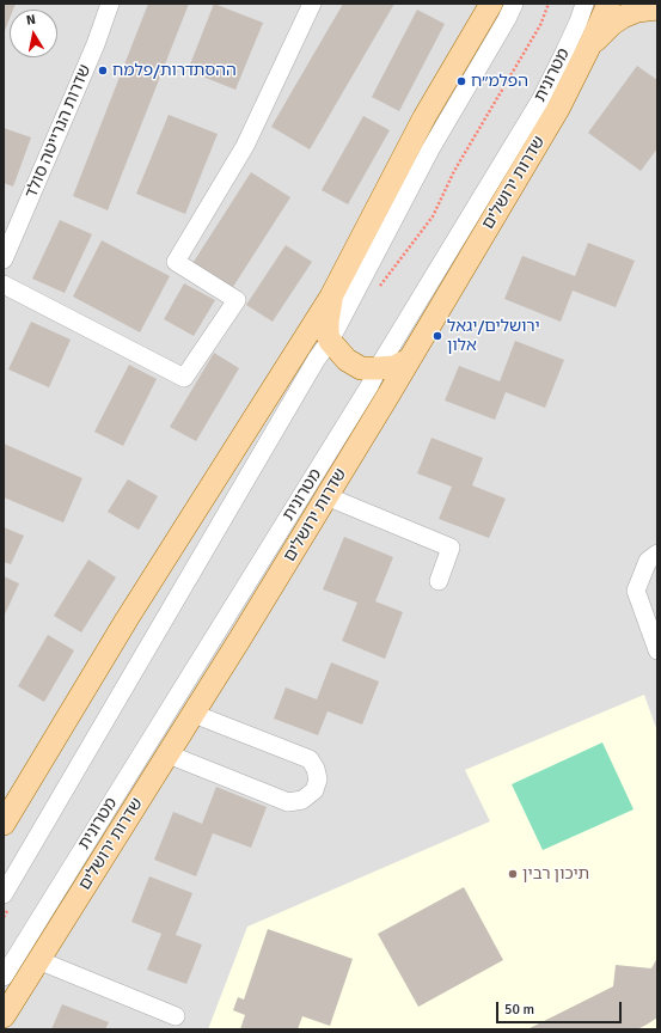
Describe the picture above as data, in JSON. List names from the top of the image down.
{
  "streets": {
    "main road": ["שדרות ירושלים"],
    "street": ["מטרונית", "שדרות הנרייטה סולד"]
  },
  "places": [
    "ההסתדרות/פלמח",
    "הפלמ״ח",
    "ירושלים/יגאל אלון",
    "תיכון רבין"
  ],
  "scale_bar": "50 m",
  "north": "top"
}
